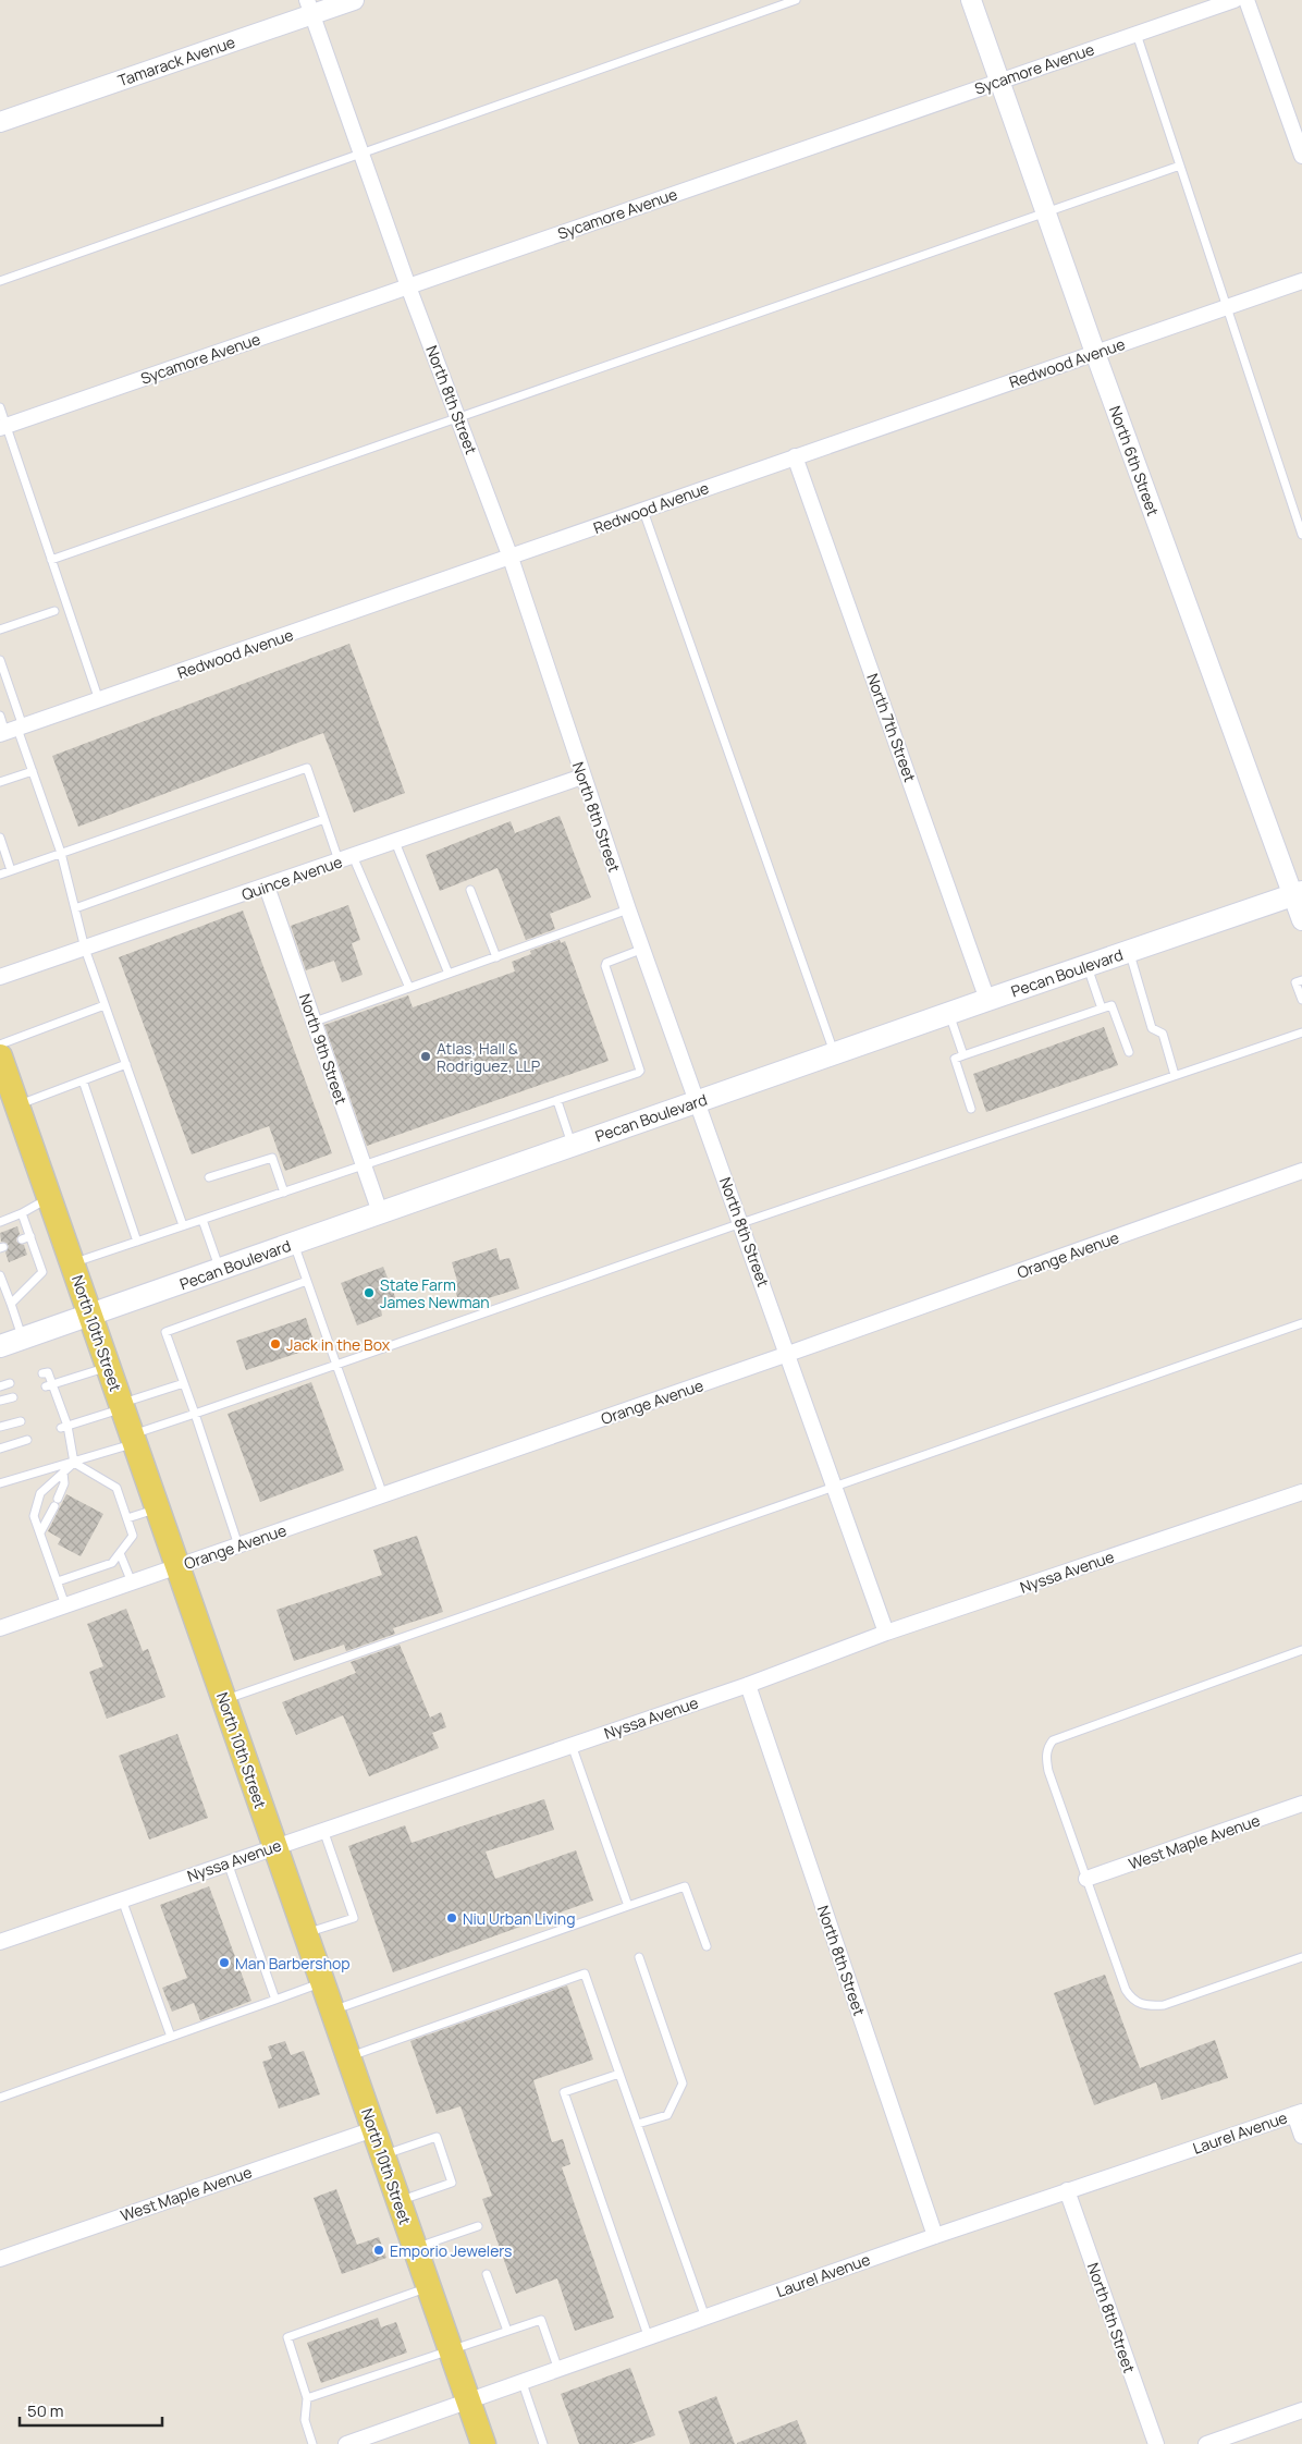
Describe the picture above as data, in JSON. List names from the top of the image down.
{
  "streets": {
    "main road": ["Pecan Boulevard", "North 10th Street"],
    "street": [
      "Tamarack Avenue",
      "Sycamore Avenue",
      "Redwood Avenue",
      "North 8th Street",
      "North 6th Street",
      "North 7th Street",
      "Quince Avenue",
      "North 9th Street",
      "Orange Avenue",
      "Nyssa Avenue",
      "West Maple Avenue",
      "Laurel Avenue"
    ]
  },
  "crossings": [
    ["Tamarack Avenue", "North 8th Street"],
    ["Sycamore Avenue", "North 8th Street"],
    ["Sycamore Avenue", "North 6th Street"],
    ["Redwood Avenue", "North 8th Street"],
    ["Redwood Avenue", "North 6th Street"],
    ["Redwood Avenue", "North 7th Street"],
    ["North 8th Street", "Quince Avenue"],
    ["North 8th Street", "Pecan Boulevard"],
    ["North 8th Street", "Orange Avenue"],
    ["North 8th Street", "Nyssa Avenue"],
    ["North 8th Street", "Laurel Avenue"],
    ["North 6th Street", "Pecan Boulevard"],
    ["North 7th Street", "Pecan Boulevard"],
    ["Quince Avenue", "North 9th Street"],
    ["Pecan Boulevard", "North 9th Street"],
    ["Pecan Boulevard", "North 10th Street"],
    ["Orange Avenue", "North 10th Street"],
    ["North 10th Street", "Nyssa Avenue"],
    ["North 10th Street", "West Maple Avenue"],
    ["North 10th Street", "Laurel Avenue"]
  ],
  "places": [
    "Atlas, Hall & Rodriguez, LLP",
    "State Farm James Newman",
    "Jack in the Box",
    "Niu Urban Living",
    "Man Barbershop",
    "Emporio Jewelers"
  ],
  "scale_bar": "50 m"
}
